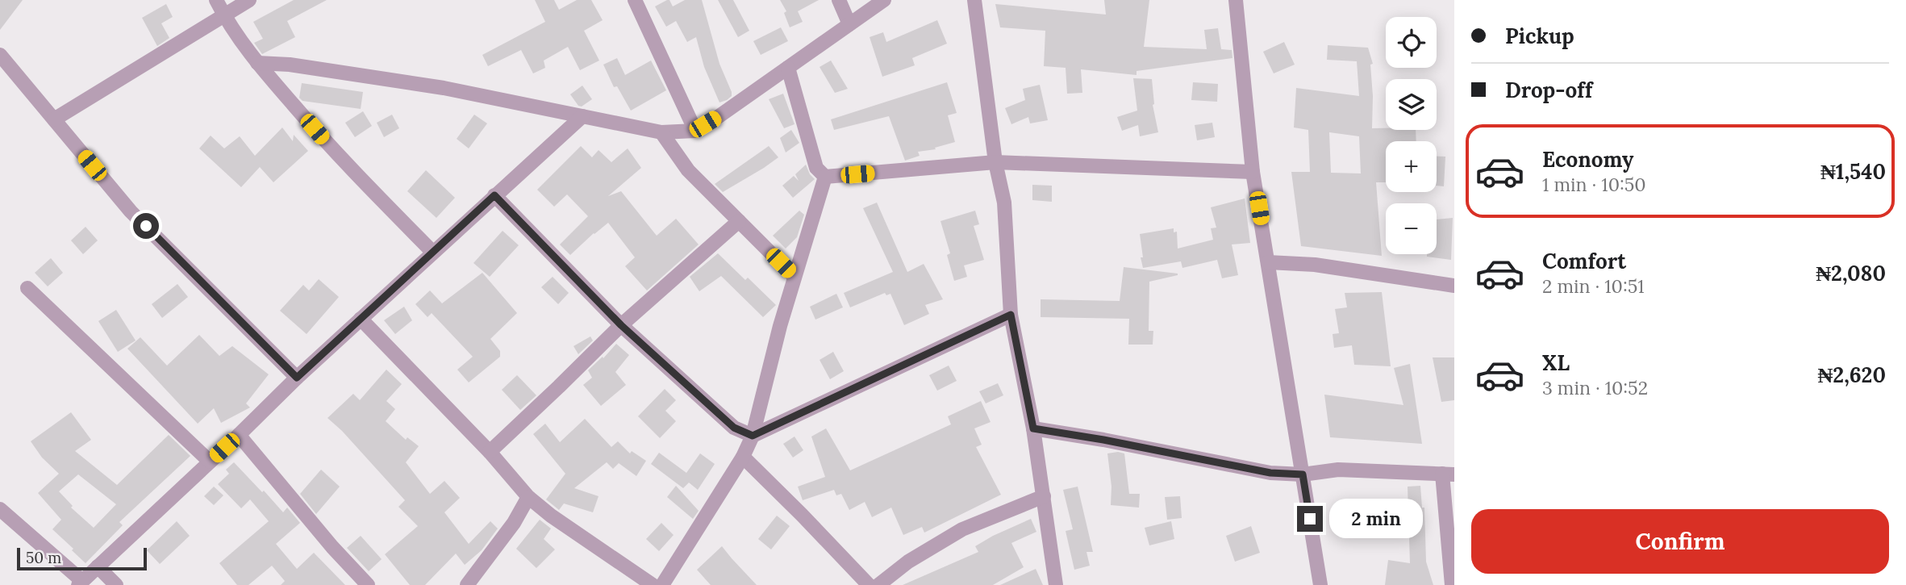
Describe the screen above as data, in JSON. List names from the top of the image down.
{
  "scale_bar": "50 m",
  "page": {
    "banner": ["Pickup", "Drop-off"],
    "map_buttons": ["+", "−"],
    "list": [
      {
        "name": "Economy",
        "note": "1 min · 10:50",
        "value": "₦1,540"
      },
      {
        "name": "Comfort",
        "note": "2 min · 10:51",
        "value": "₦2,080"
      },
      {
        "name": "XL",
        "note": "3 min · 10:52",
        "value": "₦2,620"
      }
    ],
    "buttons": "Confirm",
    "bubble": "2 min",
    "scale": "50 m"
  }
}
